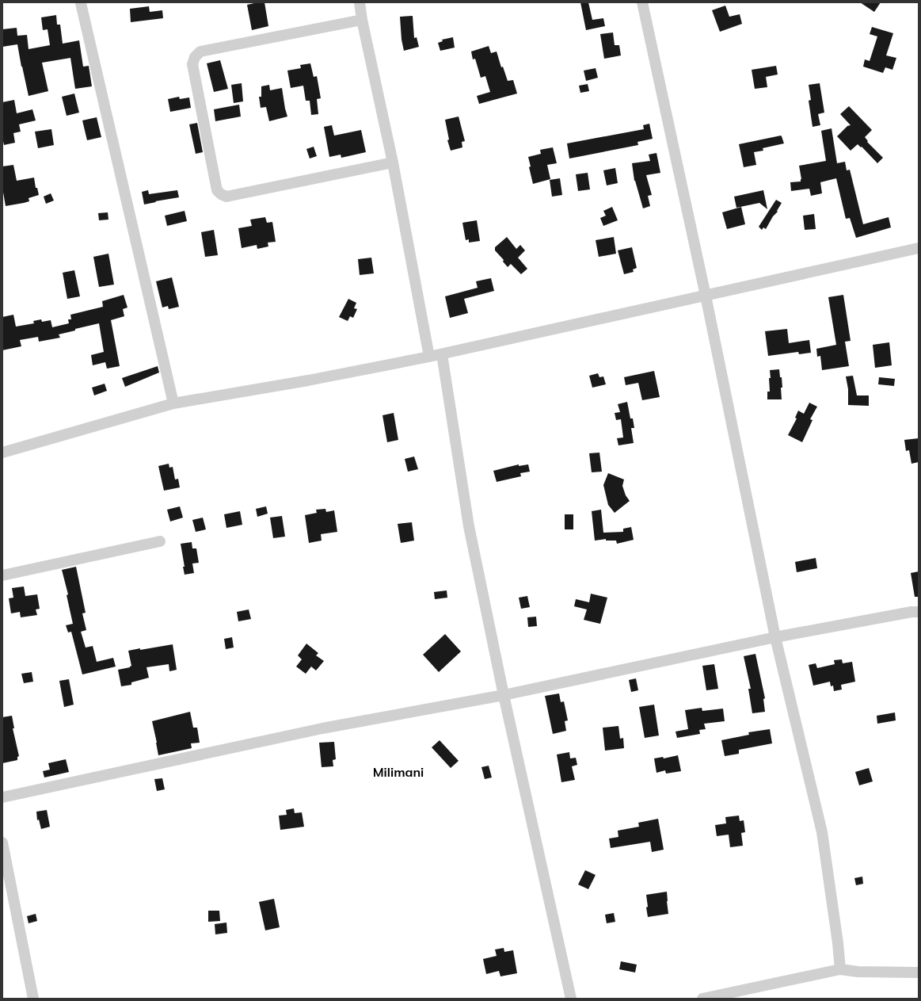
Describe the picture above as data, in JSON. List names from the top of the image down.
{
  "districts": ["Milimani"]
}
